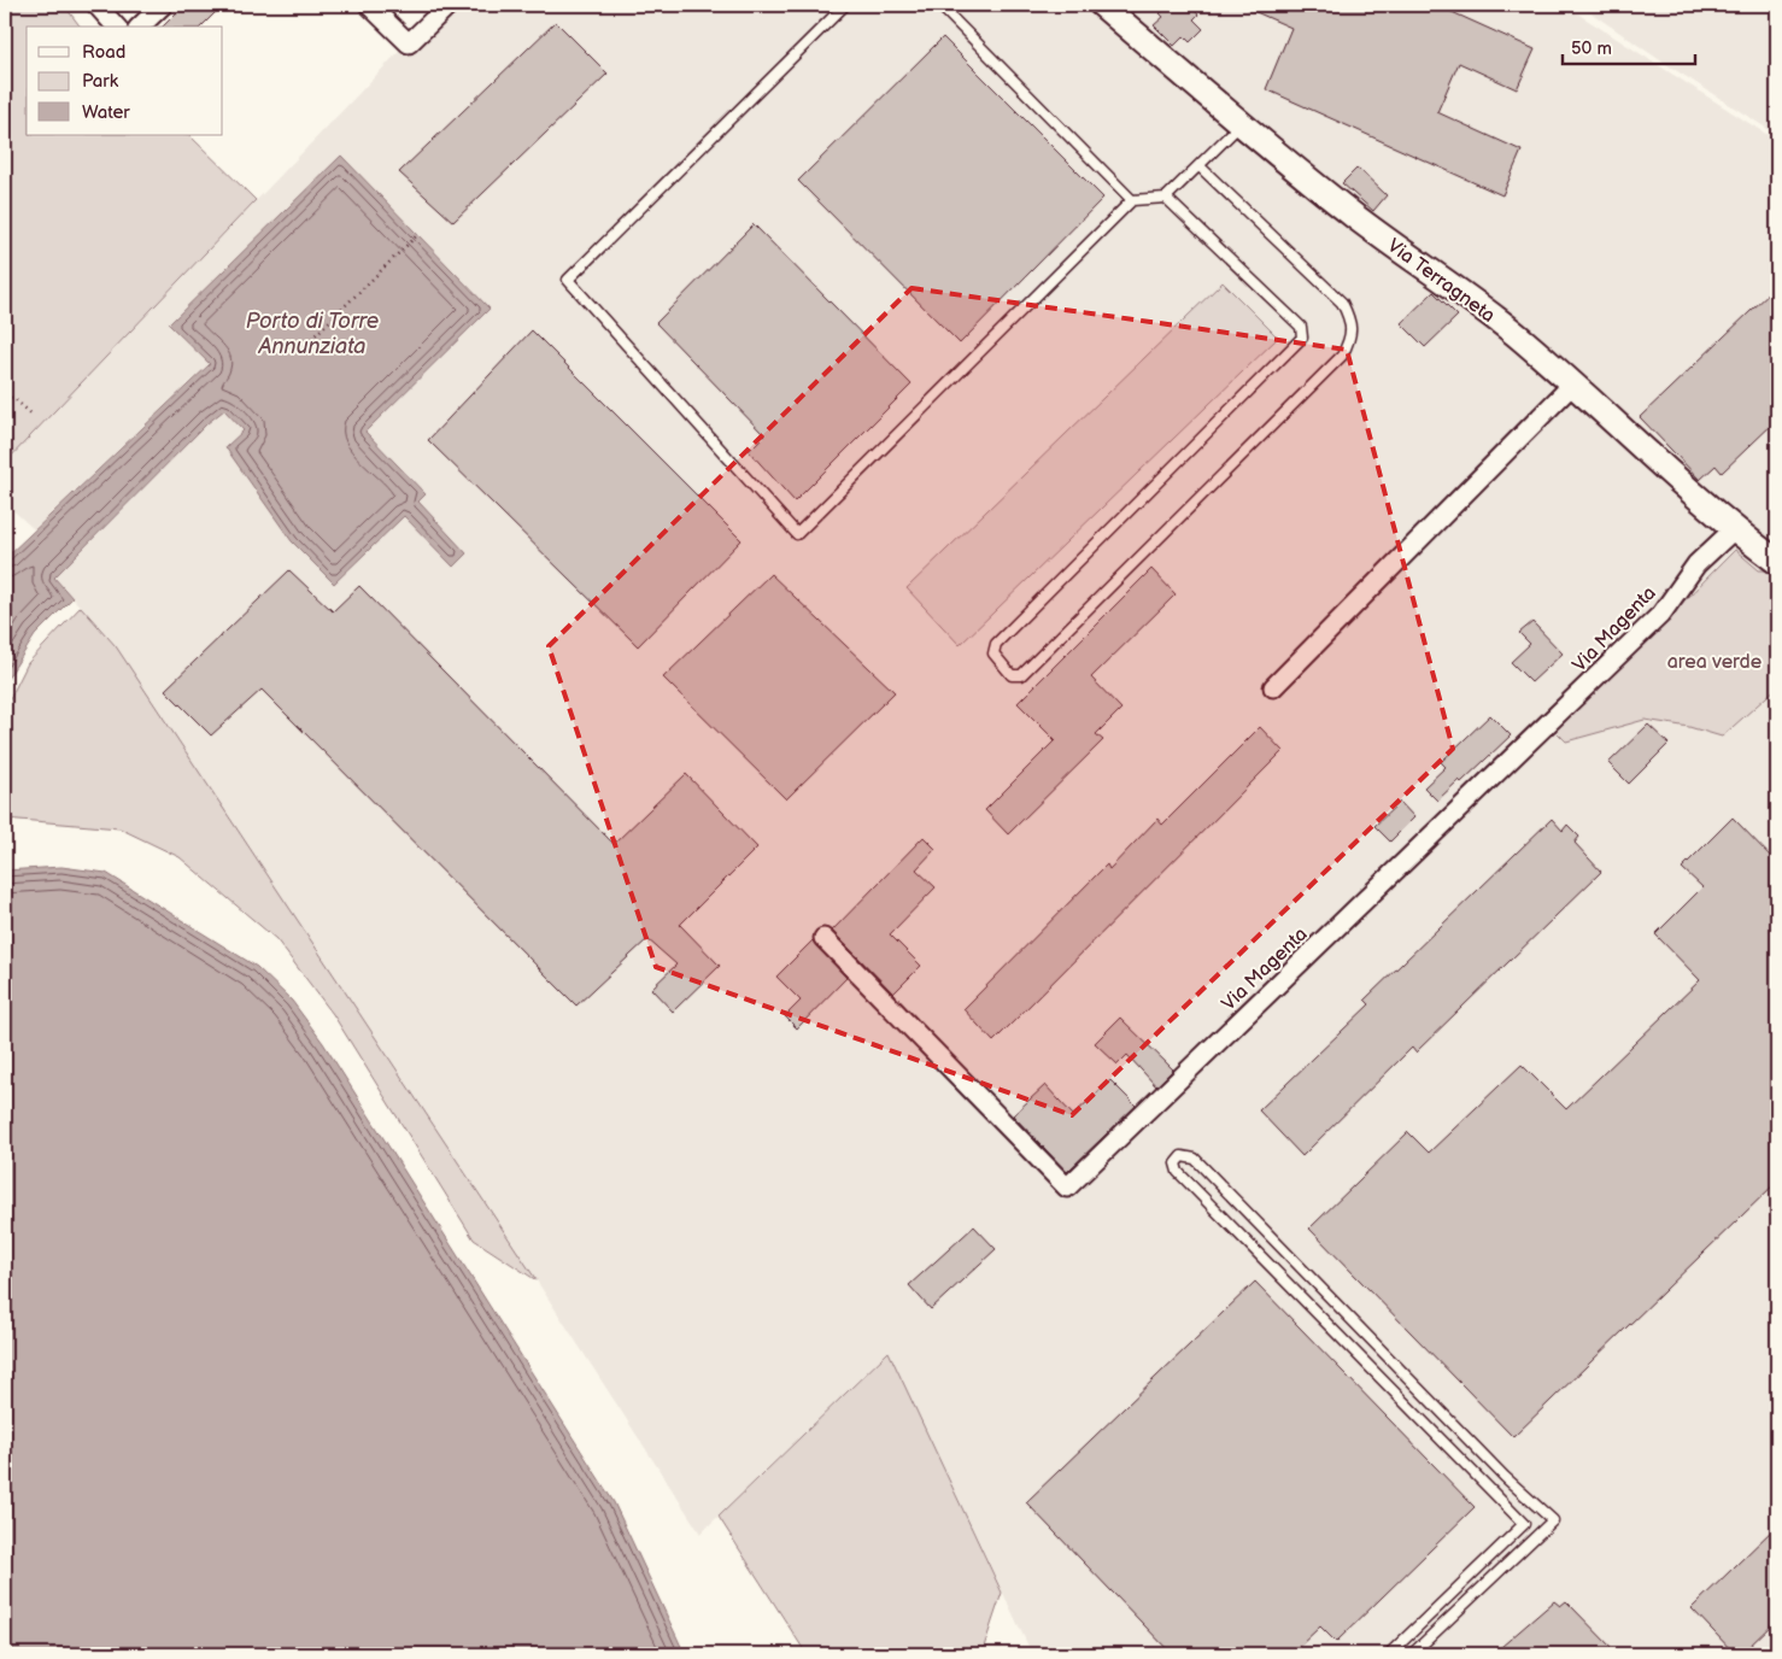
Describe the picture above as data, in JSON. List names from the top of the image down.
{
  "streets": {
    "street": ["Via Terragneta", "Via Magenta"]
  },
  "crossings": [
    ["Via Terragneta", "Via Magenta"]
  ],
  "water": ["Porto di Torre Annunziata"],
  "parks": ["area verde"],
  "legend": ["Road", "Park", "Water"],
  "scale_bar": "50 m"
}
